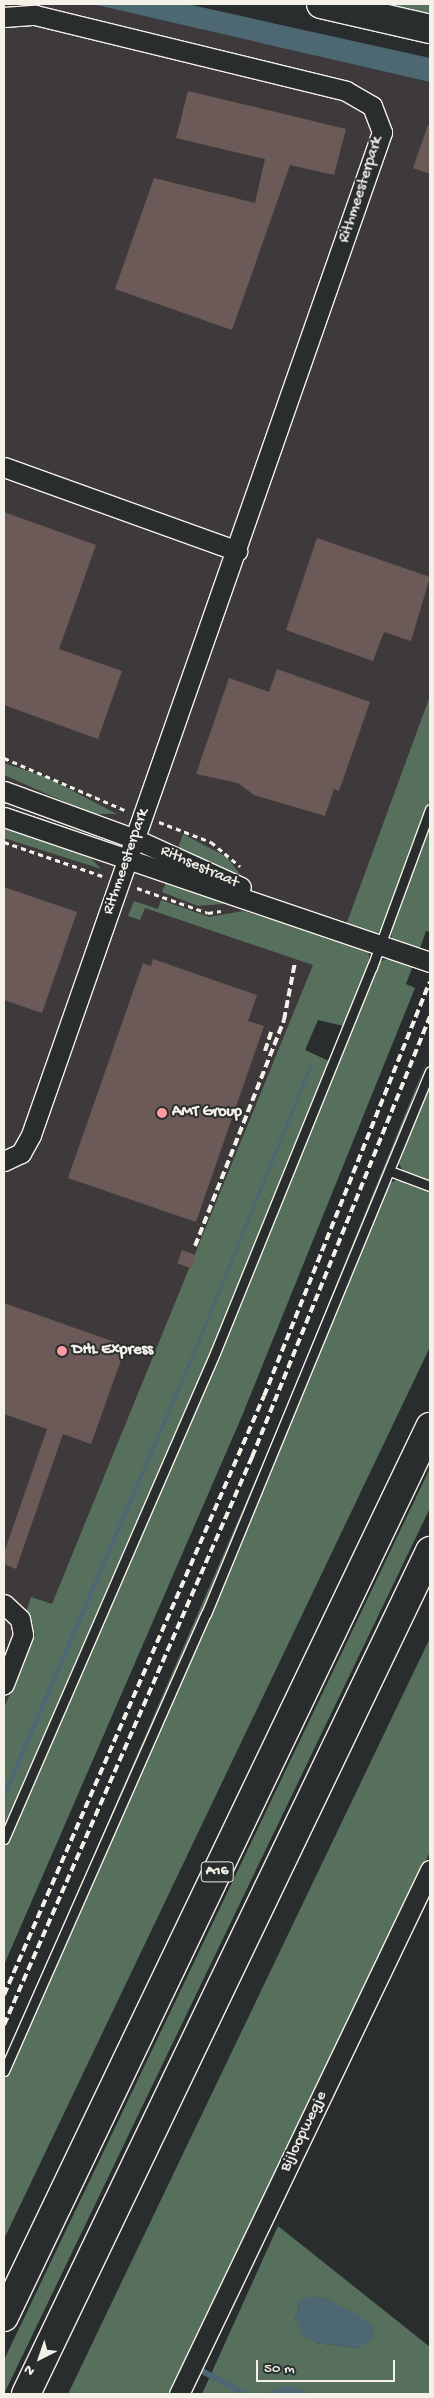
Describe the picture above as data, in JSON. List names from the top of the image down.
{
  "streets": {
    "highway": ["A16"],
    "street": ["Rithmeesterpark", "Rithsestraat", "Bijloopwegje"]
  },
  "crossings": [
    ["Rithmeesterpark", "Rithsestraat"]
  ],
  "places": ["AMT Group", "DHL Express"],
  "scale_bar": "50 m",
  "north": "bottom left"
}
